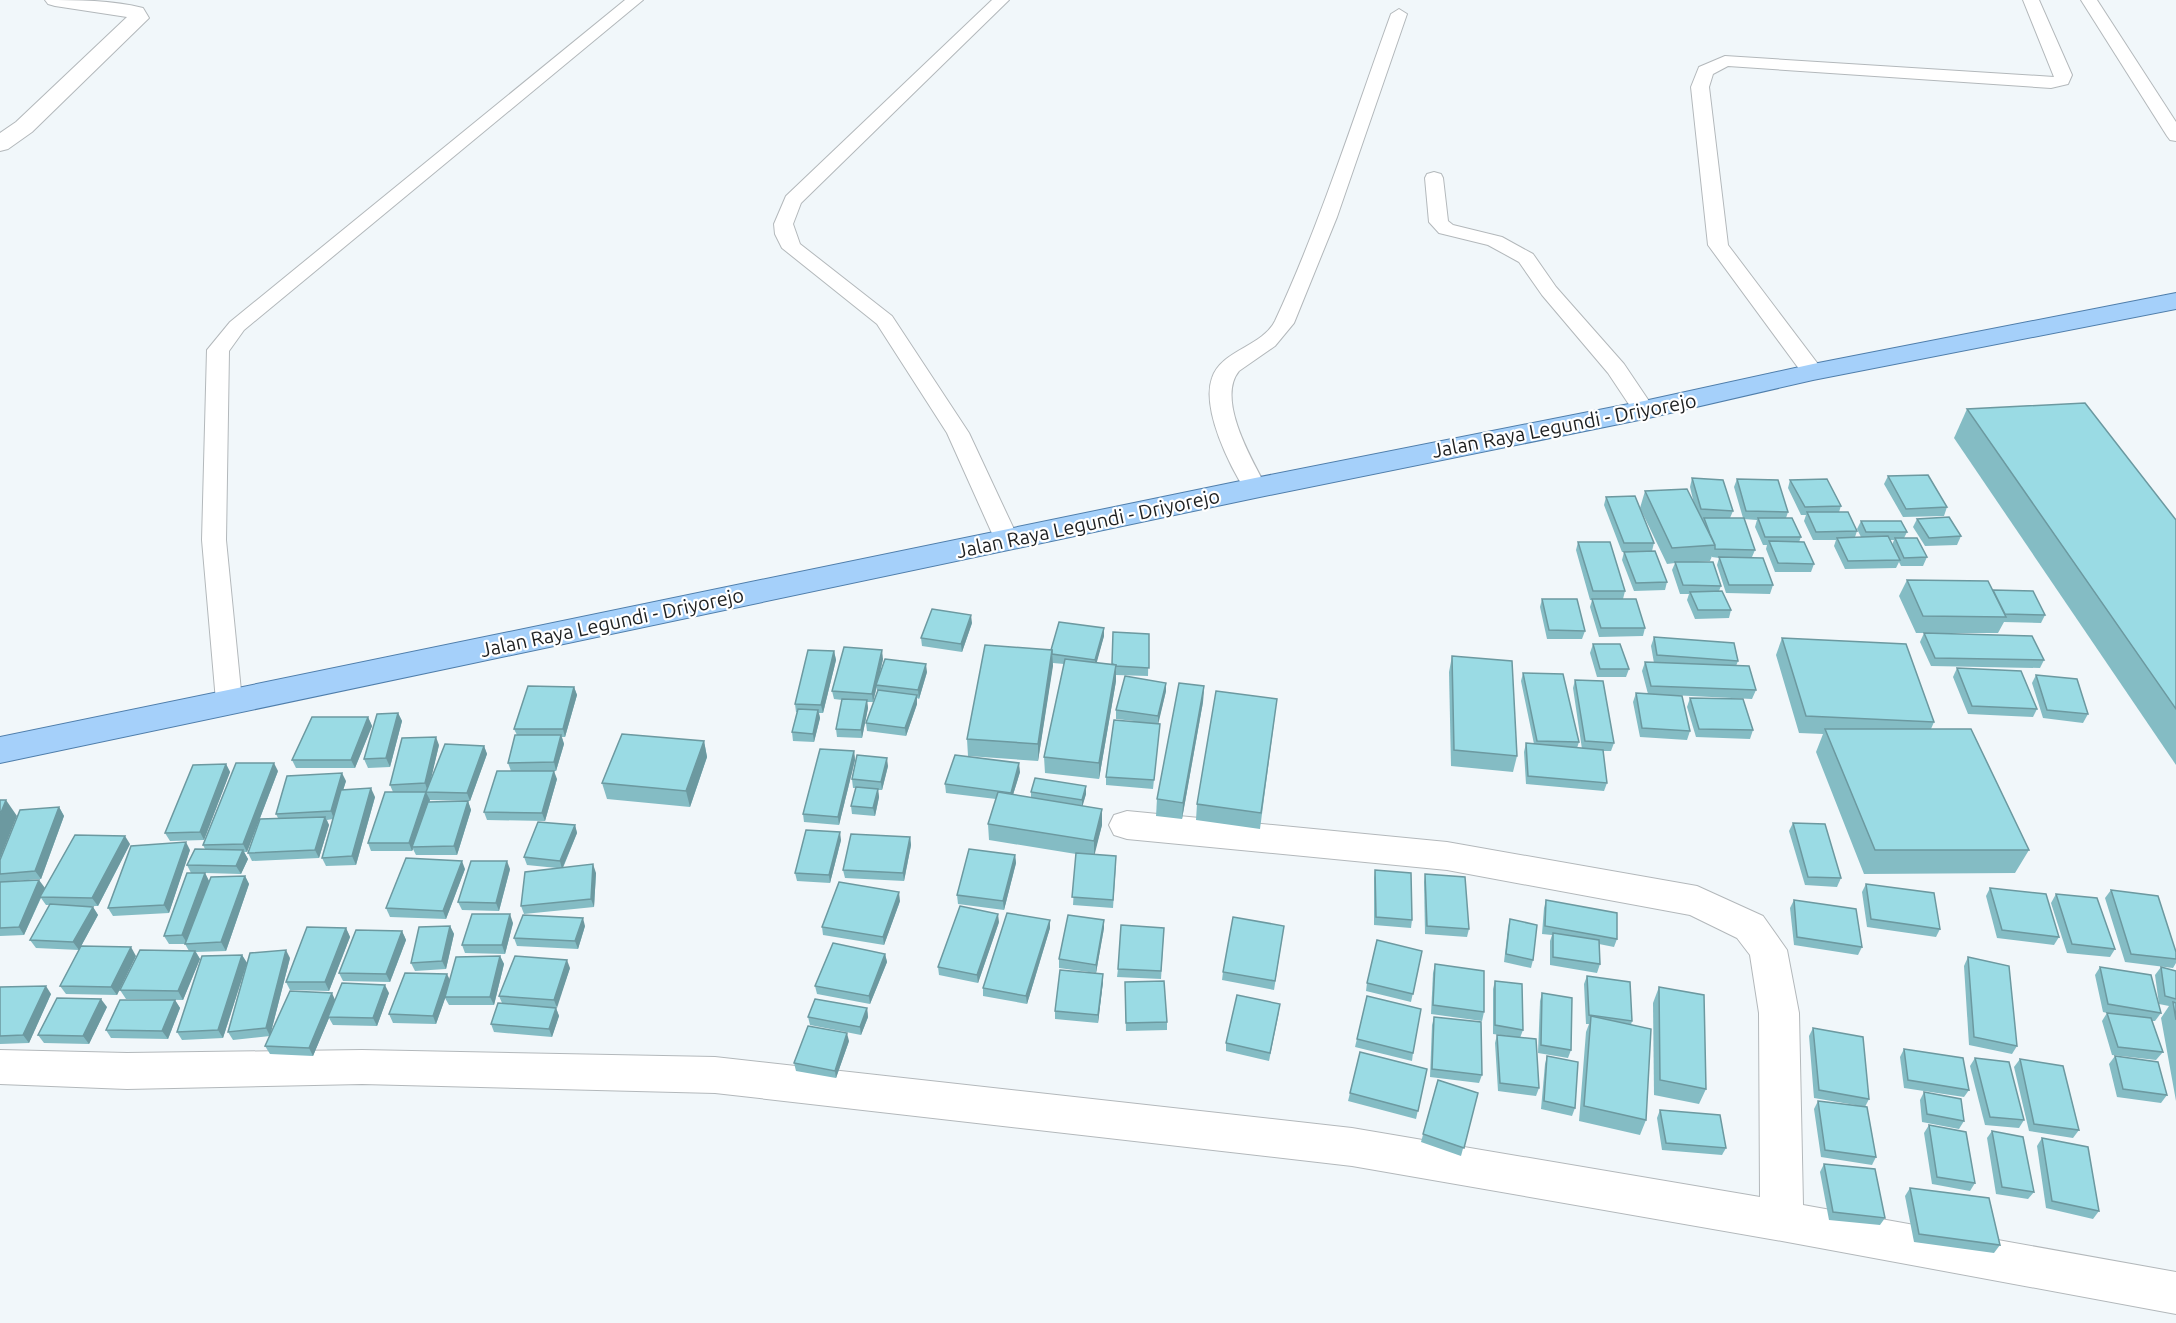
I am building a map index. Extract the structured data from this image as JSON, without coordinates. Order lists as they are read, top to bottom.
{
  "streets": {
    "main road": ["Jalan Raya Legundi - Driyorejo"]
  }
}
